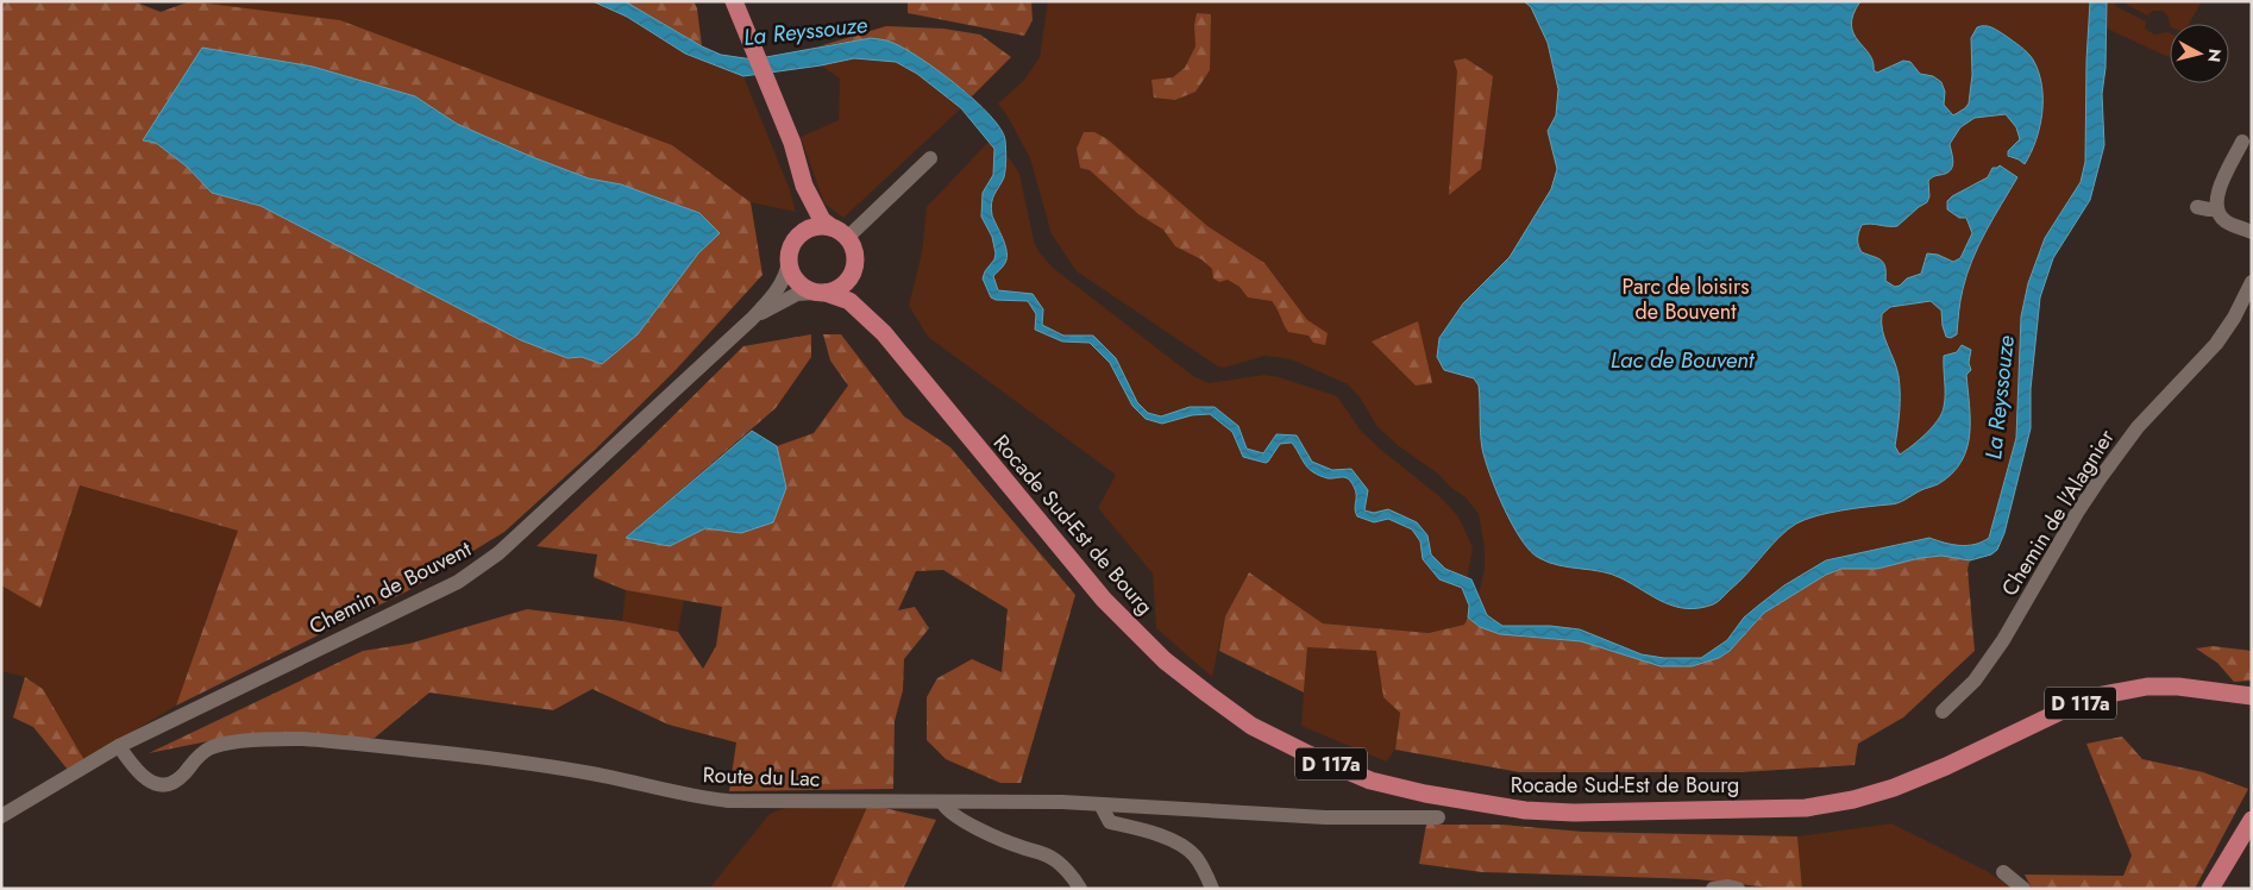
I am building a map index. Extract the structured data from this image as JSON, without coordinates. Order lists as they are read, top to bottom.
{
  "streets": {
    "main road": ["Rocade Sud-Est de Bourg", "D 117a"],
    "street": ["Chemin de l'Alagnier", "Chemin de Bouvent", "Route du Lac"]
  },
  "crossings": [
    ["Rocade Sud-Est de Bourg", "Chemin de Bouvent"],
    ["Rocade Sud-Est de Bourg", "D 117a"],
    ["Chemin de Bouvent", "Route du Lac"]
  ],
  "water": ["La Reyssouze", "Lac de Bouvent"],
  "parks": ["Parc de loisirs de Bouvent"],
  "north": "right"
}
